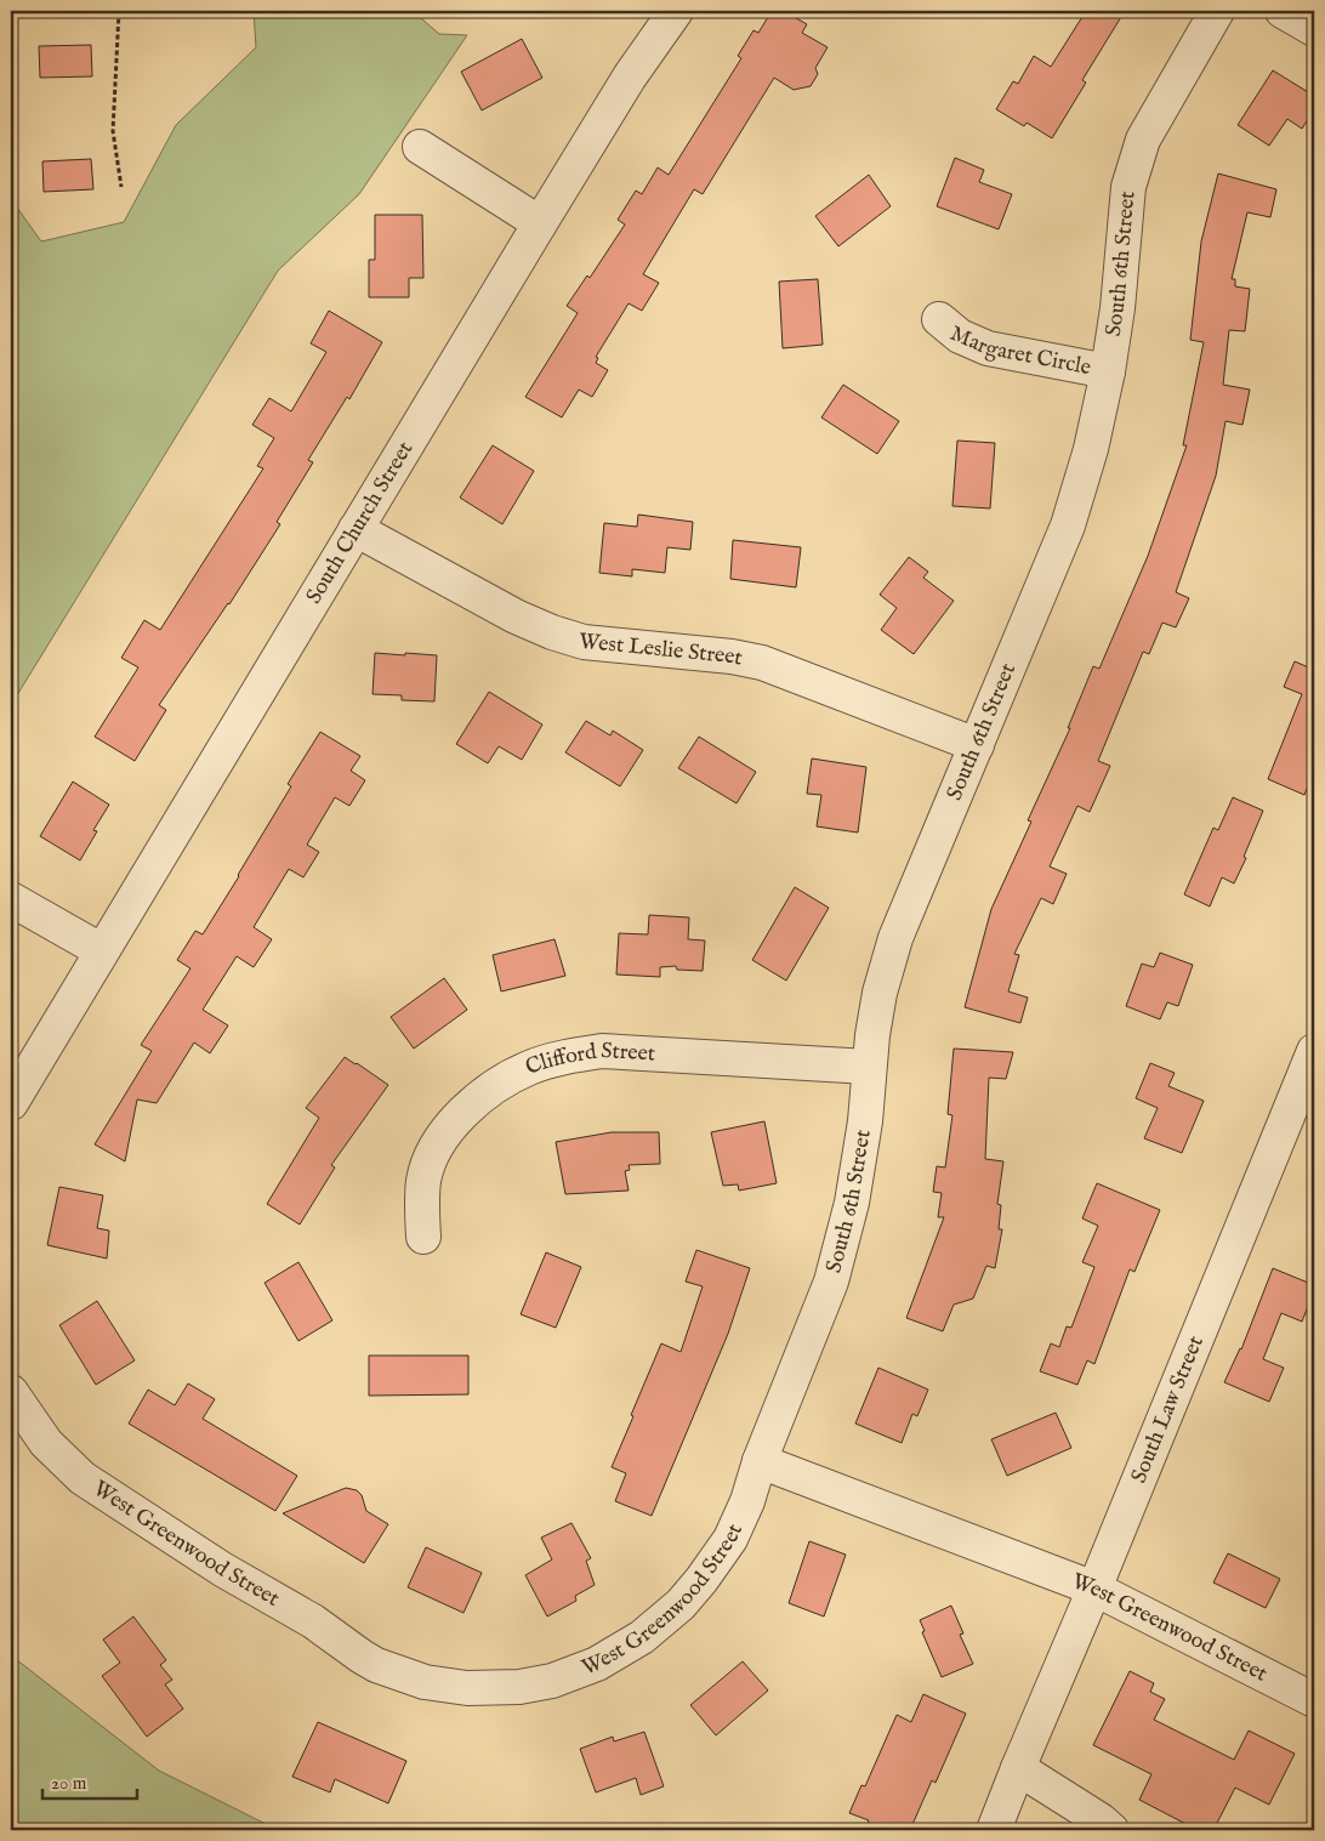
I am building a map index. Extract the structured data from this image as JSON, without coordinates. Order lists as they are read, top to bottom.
{
  "streets": {
    "street": [
      "South 6th Street",
      "Margaret Circle",
      "South Church Street",
      "West Leslie Street",
      "Clifford Street",
      "South Law Street",
      "West Greenwood Street"
    ]
  },
  "crossings": [
    ["South 6th Street", "Margaret Circle"],
    ["South 6th Street", "West Leslie Street"],
    ["South 6th Street", "Clifford Street"],
    ["South 6th Street", "West Greenwood Street"],
    ["South Church Street", "West Leslie Street"],
    ["South Law Street", "West Greenwood Street"]
  ],
  "scale_bar": "20 m"
}
